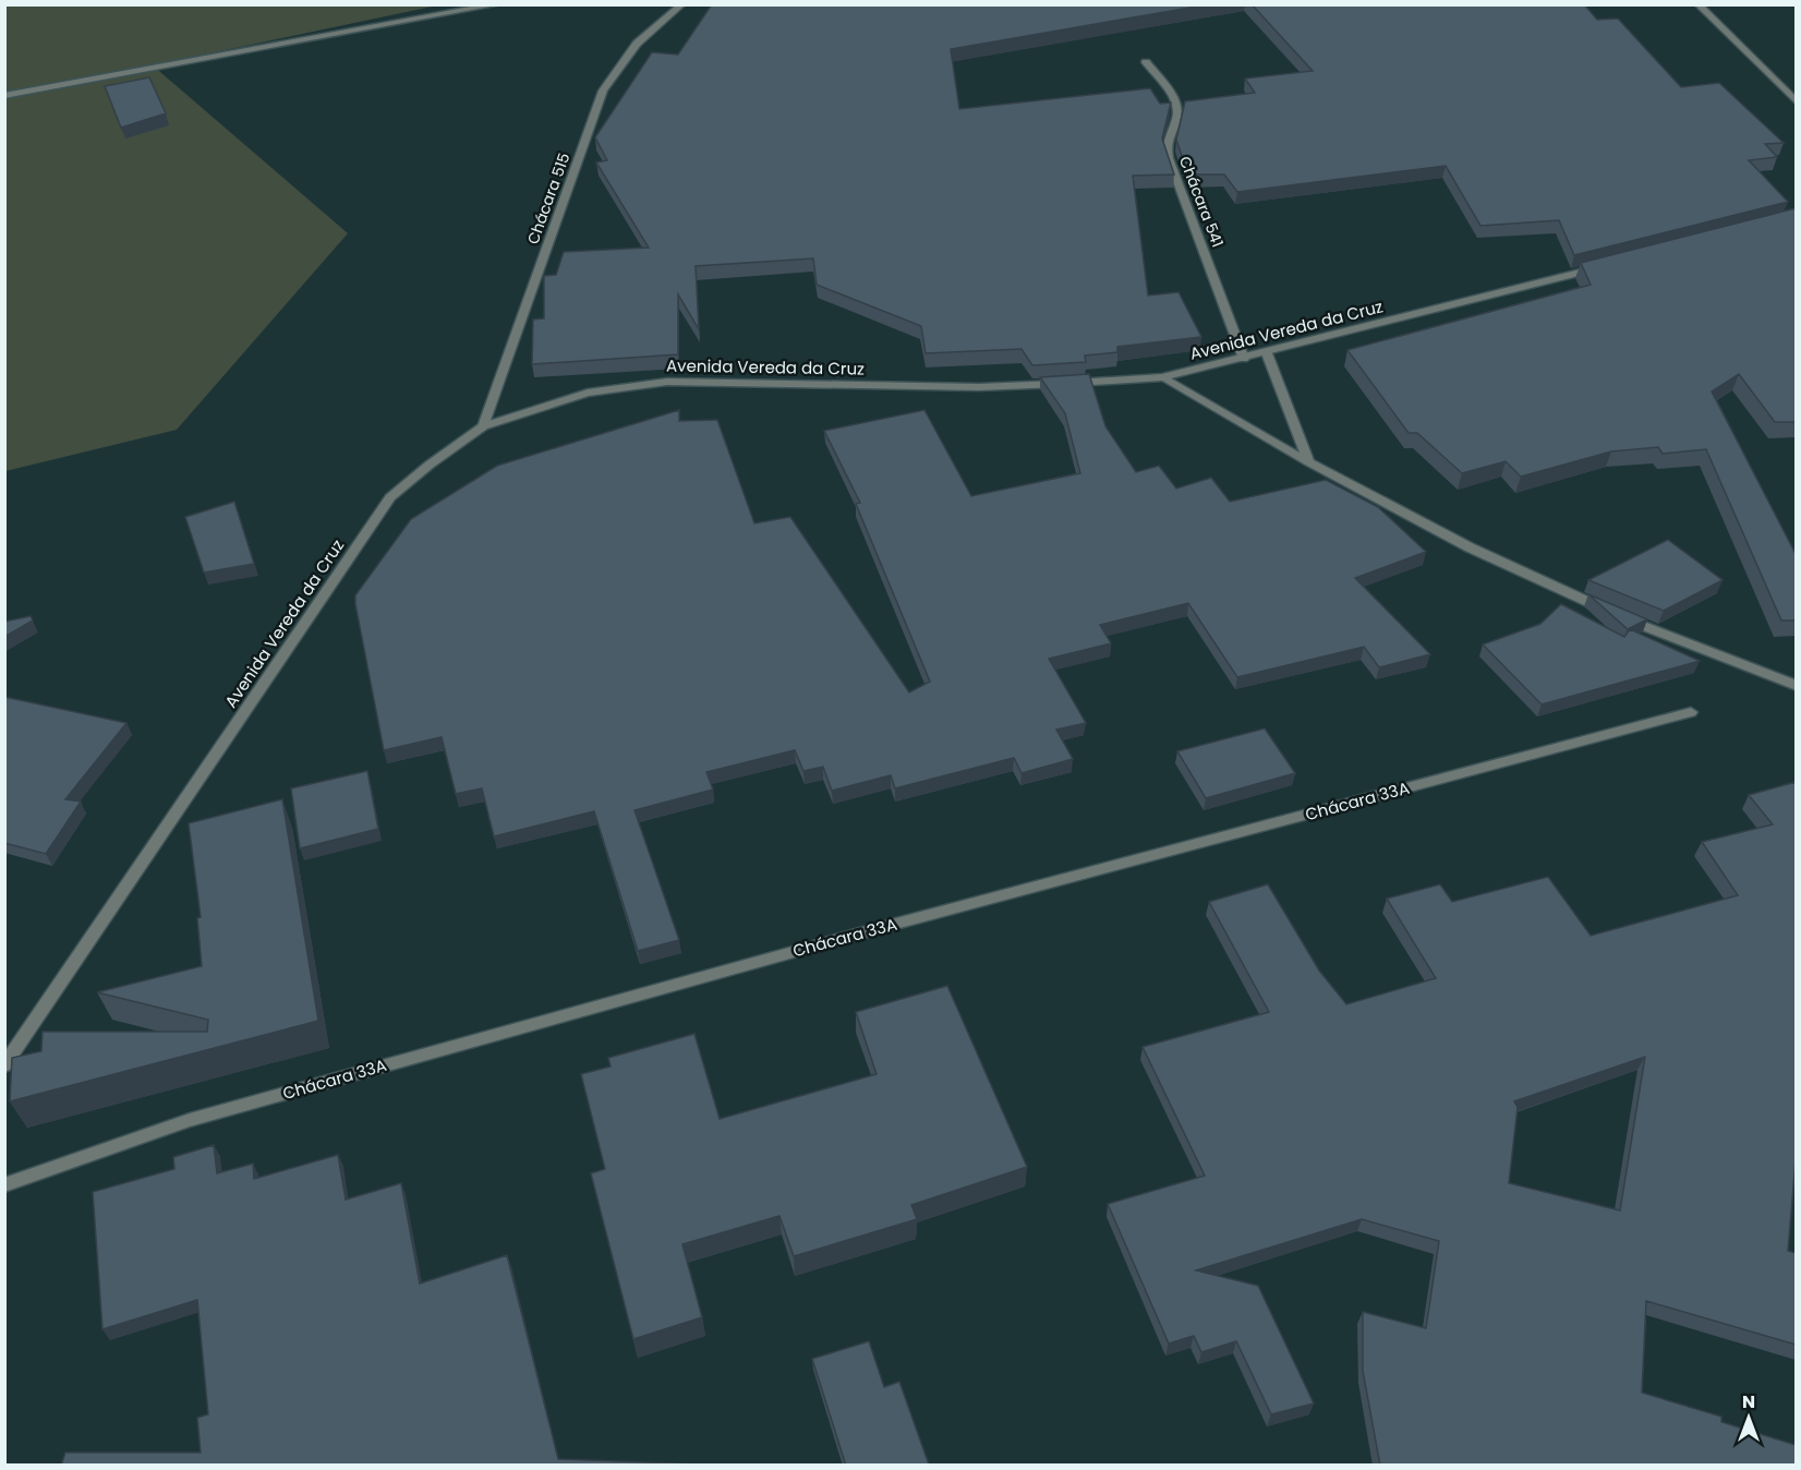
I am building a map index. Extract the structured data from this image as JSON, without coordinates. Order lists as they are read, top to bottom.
{
  "streets": {
    "street": [
      "Chácara 515",
      "Chácara 541",
      "Avenida Vereda da Cruz",
      "Chácara 33A"
    ]
  },
  "crossings": [
    ["Chácara 515", "Avenida Vereda da Cruz"],
    ["Chácara 541", "Avenida Vereda da Cruz"]
  ],
  "north": "top"
}
